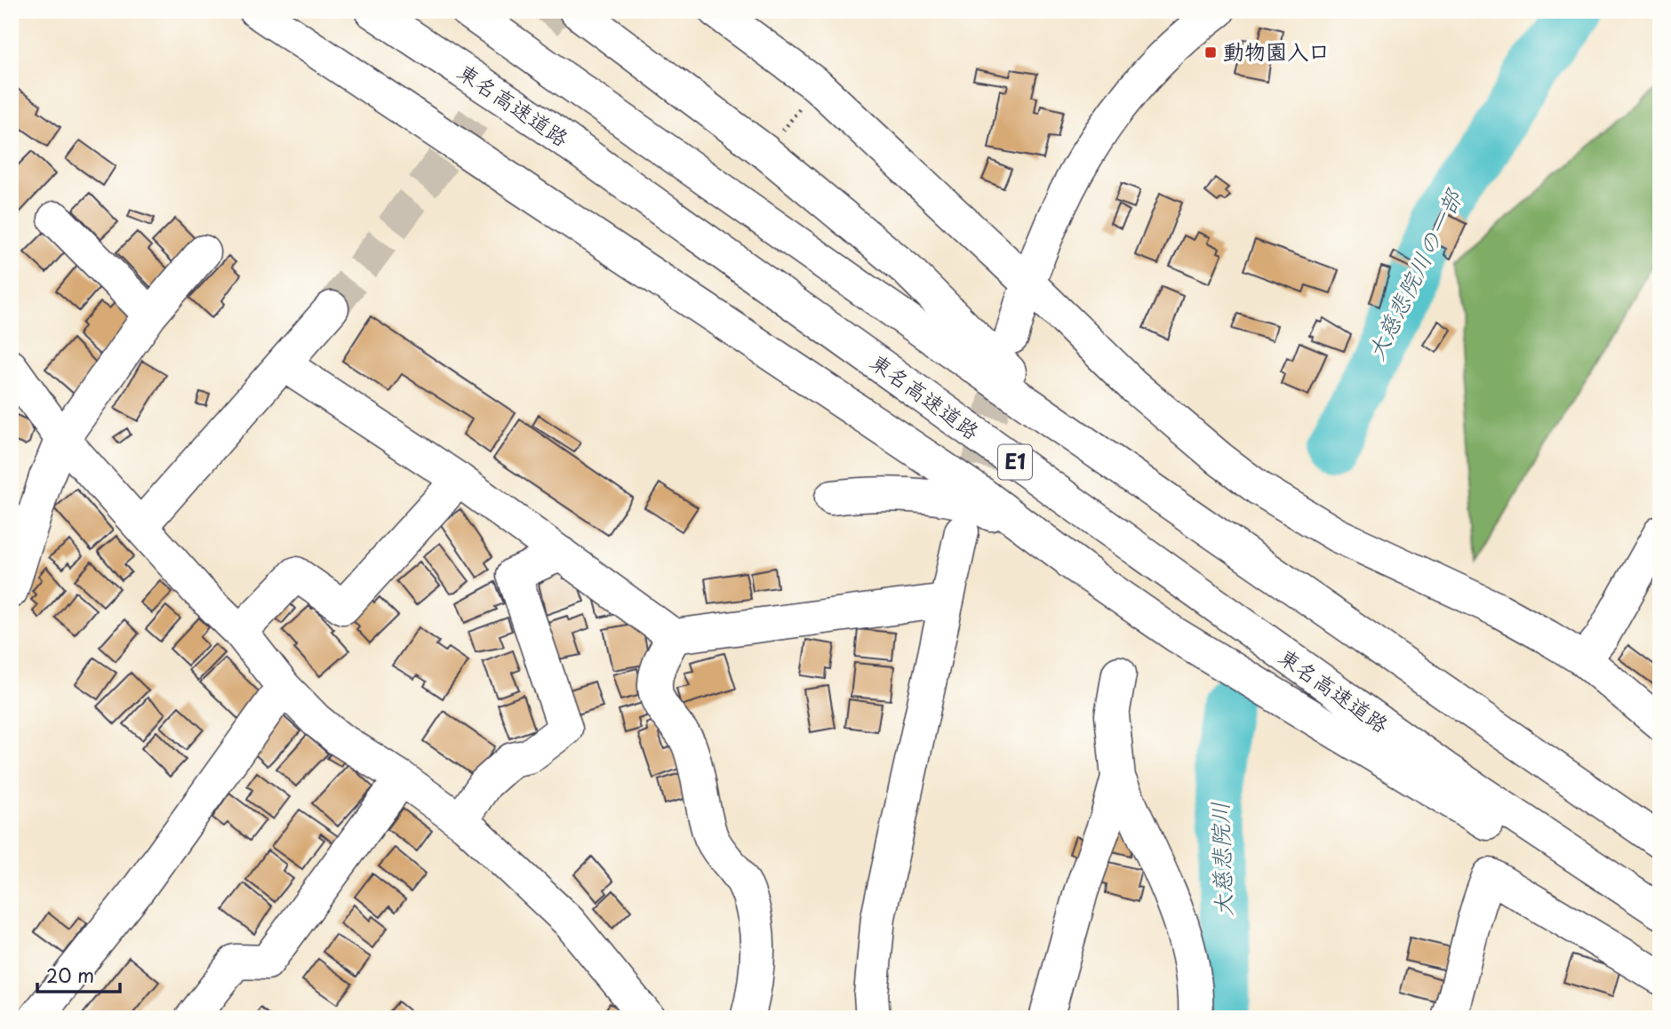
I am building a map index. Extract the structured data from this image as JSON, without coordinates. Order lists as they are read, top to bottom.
{
  "streets": {
    "main road": ["東名高速道路", "E1"]
  },
  "water": ["大慈悲院川の一部", "大慈悲院川"],
  "places": {
    "transit": ["動物園入口"]
  },
  "scale_bar": "20 m"
}
